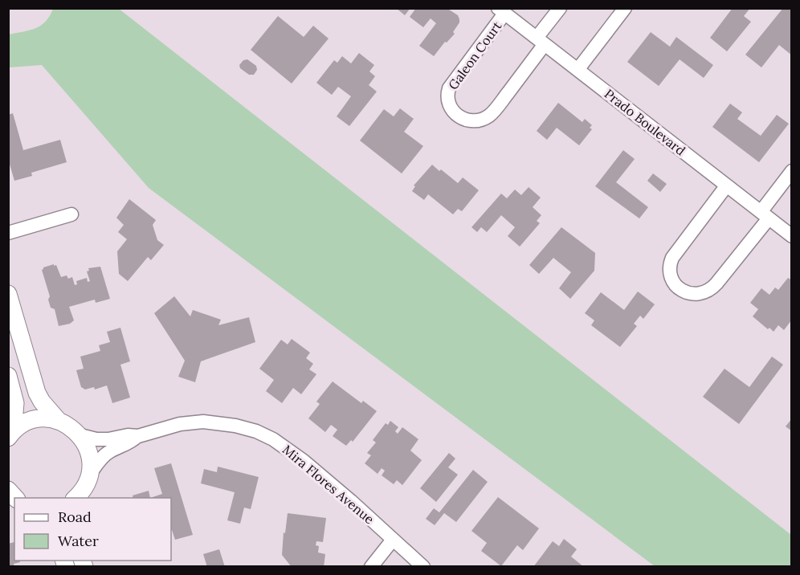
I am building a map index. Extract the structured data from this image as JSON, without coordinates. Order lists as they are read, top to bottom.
{
  "streets": {
    "street": ["Galeon Court", "Prado Boulevard", "Mira Flores Avenue"]
  },
  "crossings": [
    ["Galeon Court", "Prado Boulevard"]
  ],
  "legend": ["Road", "Water"]
}
